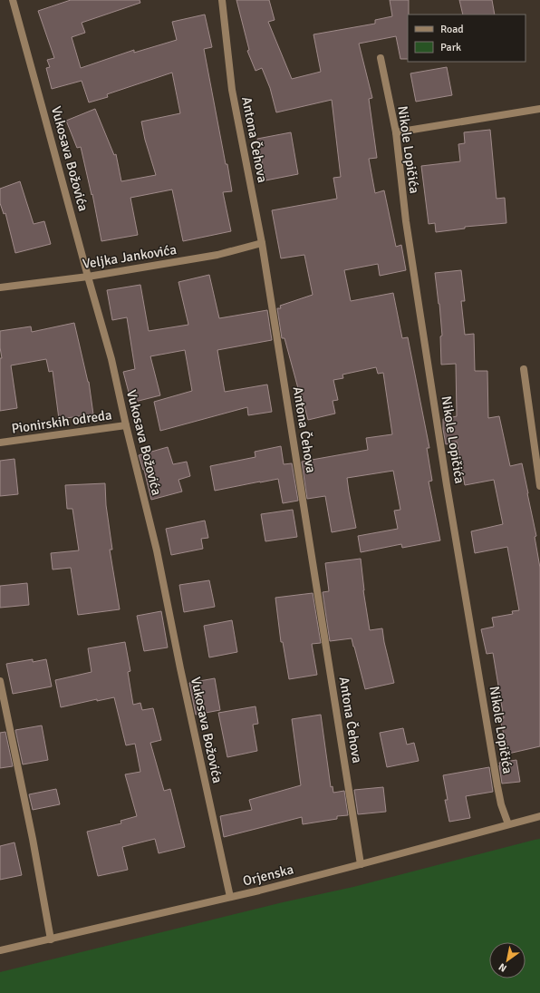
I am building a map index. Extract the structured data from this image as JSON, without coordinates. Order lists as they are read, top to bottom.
{
  "streets": {
    "street": [
      "Antona Čehova",
      "Nikole Lopičića",
      "Vukosava Božovića",
      "Veljka Jankovića",
      "Pionirskih odreda",
      "Orjenska"
    ]
  },
  "crossings": [
    ["Antona Čehova", "Veljka Jankovića"],
    ["Antona Čehova", "Orjenska"],
    ["Nikole Lopičića", "Orjenska"],
    ["Vukosava Božovića", "Veljka Jankovića"],
    ["Vukosava Božovića", "Pionirskih odreda"],
    ["Vukosava Božovića", "Orjenska"]
  ],
  "legend": ["Road", "Park"],
  "north": "bottom left"
}
